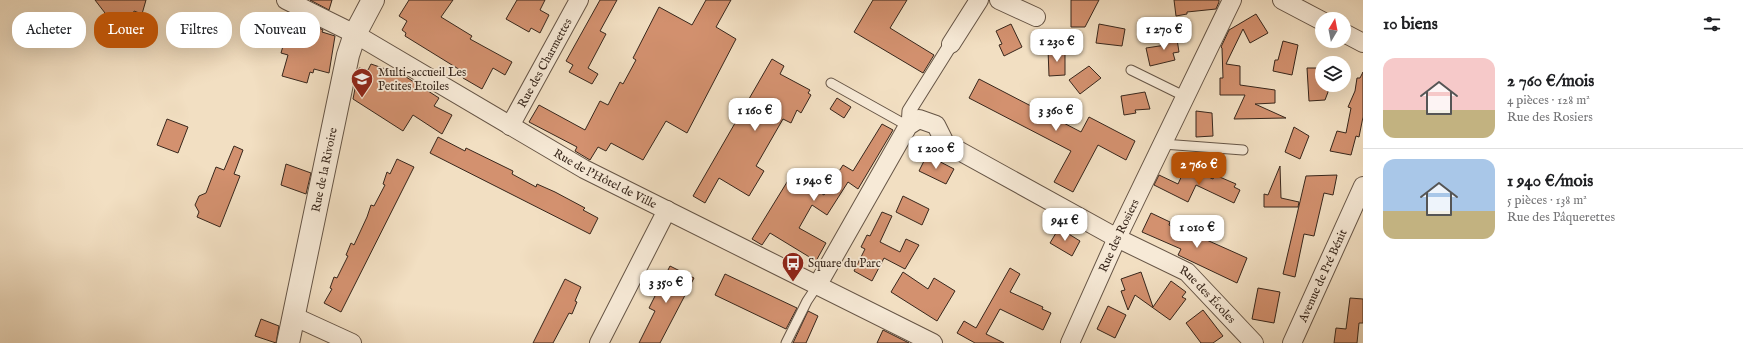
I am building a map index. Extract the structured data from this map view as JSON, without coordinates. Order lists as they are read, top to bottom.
{
  "streets": {
    "street": [
      "Rue des Charmettes",
      "Rue de la Rivoire",
      "Rue de l'Hôtel de Ville",
      "Rue des Rosiers",
      "Avenue de Pré Bénit",
      "Rue des Écoles"
    ]
  },
  "crossings": [
    ["Rue des Charmettes", "Rue de l'Hôtel de Ville"],
    ["Rue de la Rivoire", "Rue de l'Hôtel de Ville"],
    ["Rue des Rosiers", "Rue des Écoles"]
  ],
  "places": {
    "school or university": ["Multi-accueil Les Petites Etoiles"],
    "bus stop": ["Square du Parc"]
  },
  "north": "top",
  "page": {
    "heading": "10 biens",
    "chip": [
      "Acheter",
      "Louer",
      "Filtres",
      "Nouveau"
    ],
    "price": [
      "1 270 €",
      "1 230 €",
      "1 160 €",
      "3 360 €",
      "1 200 €",
      "2 760 €",
      "1 940 €",
      "941 €",
      "1 010 €",
      "3 350 €"
    ],
    "list": [
      {
        "name": "2 760 €/mois",
        "note": "4 pièces · 128 m² · Rue des Rosiers"
      },
      {
        "name": "1 940 €/mois",
        "note": "5 pièces · 138 m² · Rue des Pâquerettes"
      }
    ]
  }
}
